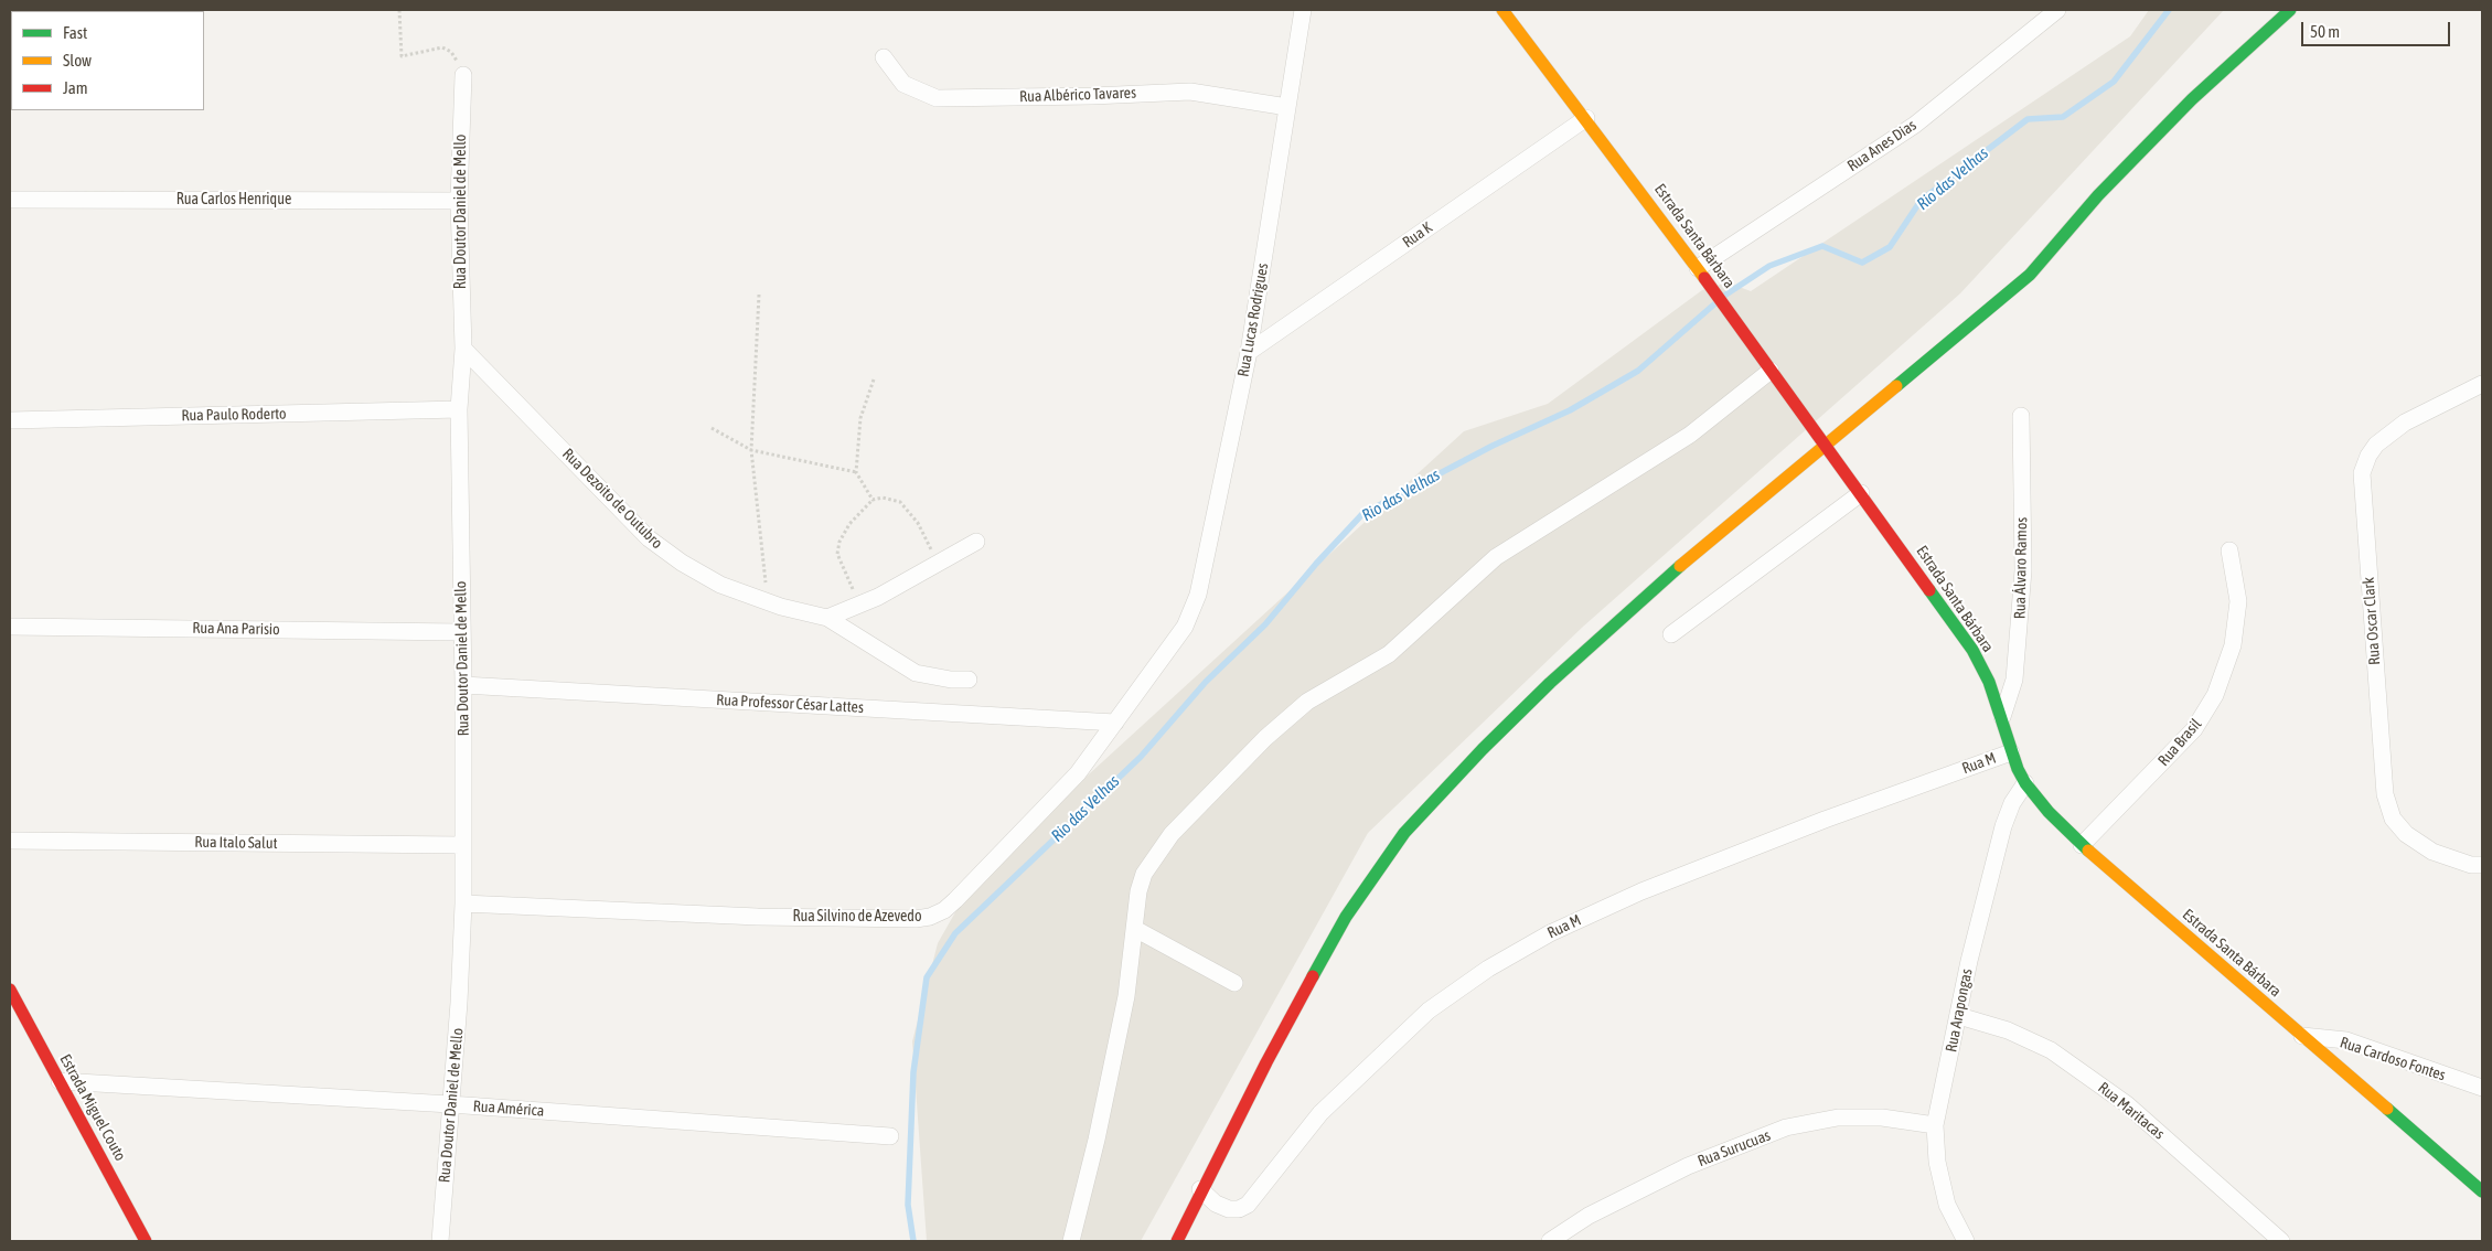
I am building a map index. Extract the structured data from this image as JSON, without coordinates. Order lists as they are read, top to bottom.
{
  "streets": {
    "street": [
      "Rua Albérico Tavares",
      "Rua Anes Dias",
      "Rua Carlos Henrique",
      "Rua Doutor Daniel de Mello",
      "Rua K",
      "Estrada Santa Bárbara",
      "Rua Lucas Rodrigues",
      "Rua Paulo Roderto",
      "Rua Dezoito de Outubro",
      "Rua Álvaro Ramos",
      "Rua Oscar Clark",
      "Rua Ana Parisio",
      "Rua Professor César Lattes",
      "Rua Brasil",
      "Rua M",
      "Rua Italo Salut",
      "Rua Silvino de Azevedo",
      "Rua Arapongas",
      "Rua Cardoso Fontes",
      "Estrada Miguel Couto",
      "Rua América",
      "Rua Maritacas",
      "Rua Surucuas"
    ]
  },
  "crossings": [
    ["Rua Albérico Tavares", "Rua Lucas Rodrigues"],
    ["Rua Anes Dias", "Estrada Santa Bárbara"],
    ["Rua Carlos Henrique", "Rua Doutor Daniel de Mello"],
    ["Rua Doutor Daniel de Mello", "Rua Paulo Roderto"],
    ["Rua Doutor Daniel de Mello", "Rua Dezoito de Outubro"],
    ["Rua Doutor Daniel de Mello", "Rua Ana Parisio"],
    ["Rua Doutor Daniel de Mello", "Rua Professor César Lattes"],
    ["Rua Doutor Daniel de Mello", "Rua Italo Salut"],
    ["Rua Doutor Daniel de Mello", "Rua Silvino de Azevedo"],
    ["Rua Doutor Daniel de Mello", "Rua América"],
    ["Rua K", "Estrada Santa Bárbara"],
    ["Rua K", "Rua Lucas Rodrigues"],
    ["Estrada Santa Bárbara", "Rua Álvaro Ramos"],
    ["Estrada Santa Bárbara", "Rua Brasil"],
    ["Estrada Santa Bárbara", "Rua M"],
    ["Estrada Santa Bárbara", "Rua Arapongas"],
    ["Estrada Santa Bárbara", "Rua Cardoso Fontes"],
    ["Rua Lucas Rodrigues", "Rua Silvino de Azevedo"],
    ["Rua Professor César Lattes", "Rua Silvino de Azevedo"],
    ["Rua Arapongas", "Rua Maritacas"],
    ["Rua Arapongas", "Rua Surucuas"],
    ["Estrada Miguel Couto", "Rua América"]
  ],
  "water": ["Rio das Velhas"],
  "legend": ["Fast", "Slow", "Jam"],
  "scale_bar": "50 m"
}
